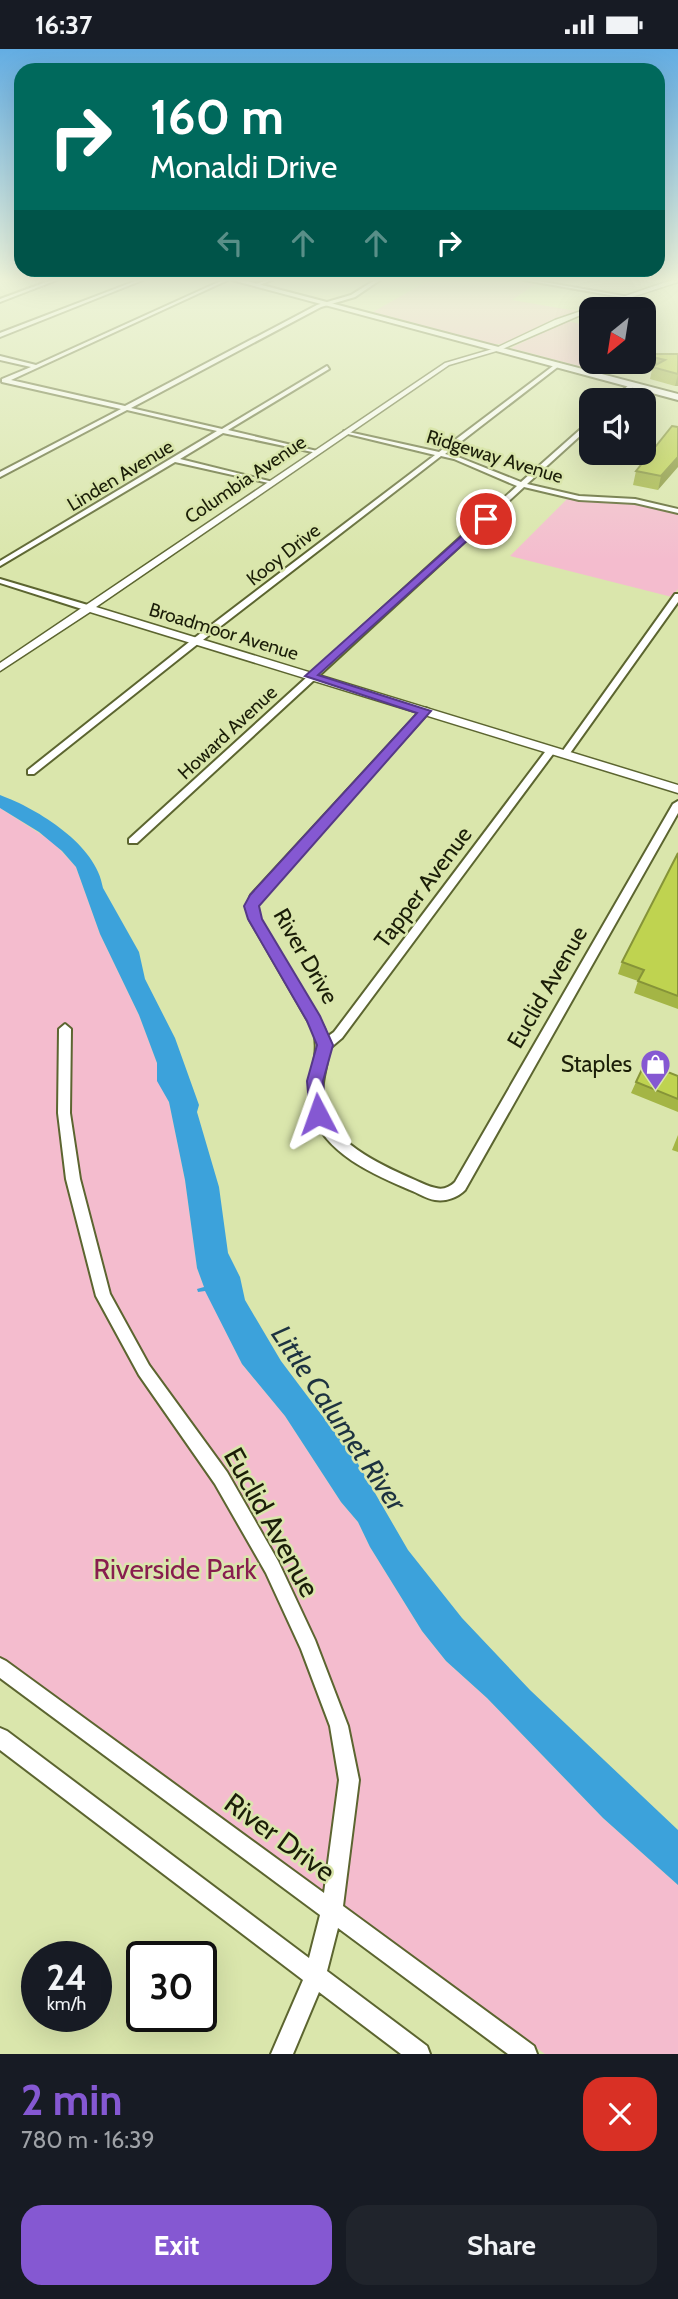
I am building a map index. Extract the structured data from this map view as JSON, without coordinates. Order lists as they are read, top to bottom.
{
  "streets": {
    "street": [
      "Ridgeway Avenue",
      "Linden Avenue",
      "Columbia Avenue",
      "Kooy Drive",
      "Broadmoor Avenue",
      "Howard Avenue",
      "Tapper Avenue",
      "River Drive",
      "Euclid Avenue"
    ]
  },
  "crossings": [
    ["Ridgeway Avenue", "Columbia Avenue"],
    ["Ridgeway Avenue", "Kooy Drive"],
    ["Ridgeway Avenue", "Howard Avenue"],
    ["Columbia Avenue", "Broadmoor Avenue"],
    ["Kooy Drive", "Broadmoor Avenue"],
    ["Broadmoor Avenue", "Howard Avenue"],
    ["Broadmoor Avenue", "Tapper Avenue"],
    ["Broadmoor Avenue", "River Drive"],
    ["Tapper Avenue", "River Drive"],
    ["Tapper Avenue", "Euclid Avenue"],
    ["River Drive", "Euclid Avenue"]
  ],
  "water": ["Little Calumet River"],
  "parks": ["Riverside Park"],
  "places": {
    "shop": ["Staples"]
  },
  "north": "bottom left",
  "page": {
    "status": "16:37",
    "turn": ["160 m", "Monaldi Drive"],
    "speed": "24 km/h",
    "limit": "30",
    "heading": ["2 min", "780 m · 16:39"],
    "buttons": ["Exit", "Share"]
  }
}
